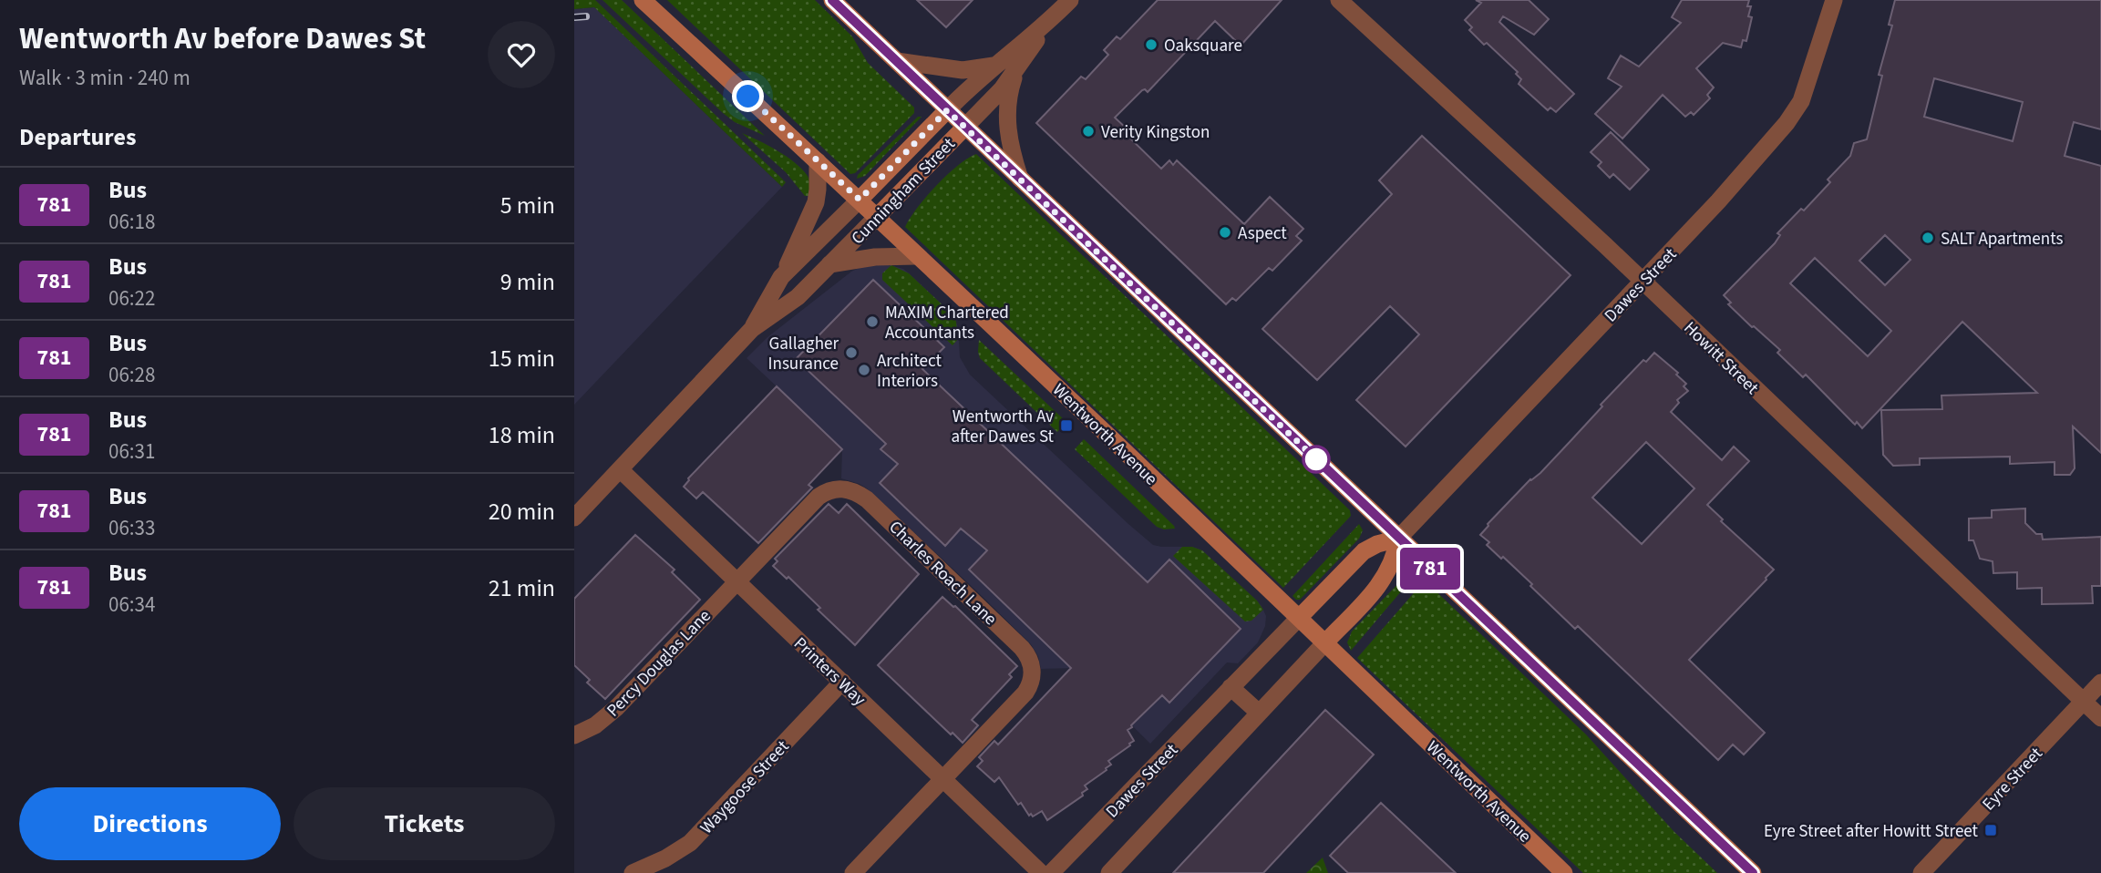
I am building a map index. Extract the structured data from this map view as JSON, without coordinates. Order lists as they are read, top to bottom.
{
  "streets": {
    "main road": ["Cunningham Street", "Wentworth Avenue"],
    "street": [
      "Dawes Street",
      "Howitt Street",
      "Charles Roach Lane",
      "Percy Douglas Lane",
      "Printers Way",
      "Eyre Street",
      "Waygoose Street"
    ]
  },
  "crossings": [
    ["Cunningham Street", "Wentworth Avenue"],
    ["Cunningham Street", "Printers Way"],
    ["Dawes Street", "Howitt Street"],
    ["Dawes Street", "Wentworth Avenue"],
    ["Howitt Street", "Eyre Street"],
    ["Charles Roach Lane", "Percy Douglas Lane"],
    ["Charles Roach Lane", "Printers Way"],
    ["Percy Douglas Lane", "Printers Way"],
    ["Printers Way", "Waygoose Street"]
  ],
  "places": {
    "other": [
      "Oaksquare",
      "Verity Kingston",
      "Aspect",
      "SALT Apartments",
      "MAXIM Chartered Accountants",
      "Gallagher Insurance",
      "Architect Interiors"
    ],
    "transit": ["Wentworth Av after Dawes St", "Eyre Street after Howitt Street"]
  },
  "lines": ["bus line 781"],
  "page": {
    "heading": [
      ["Wentworth Av before Dawes St", "Walk · 3 min · 240 m"],
      "Departures"
    ],
    "on_map": "781",
    "list": [
      {
        "mark": "781",
        "name": "Bus",
        "note": "06:18",
        "value": "5 min"
      },
      {
        "mark": "781",
        "name": "Bus",
        "note": "06:22",
        "value": "9 min"
      },
      {
        "mark": "781",
        "name": "Bus",
        "note": "06:28",
        "value": "15 min"
      },
      {
        "mark": "781",
        "name": "Bus",
        "note": "06:31",
        "value": "18 min"
      },
      {
        "mark": "781",
        "name": "Bus",
        "note": "06:33",
        "value": "20 min"
      },
      {
        "mark": "781",
        "name": "Bus",
        "note": "06:34",
        "value": "21 min"
      }
    ],
    "buttons": ["Directions", "Tickets"]
  }
}
